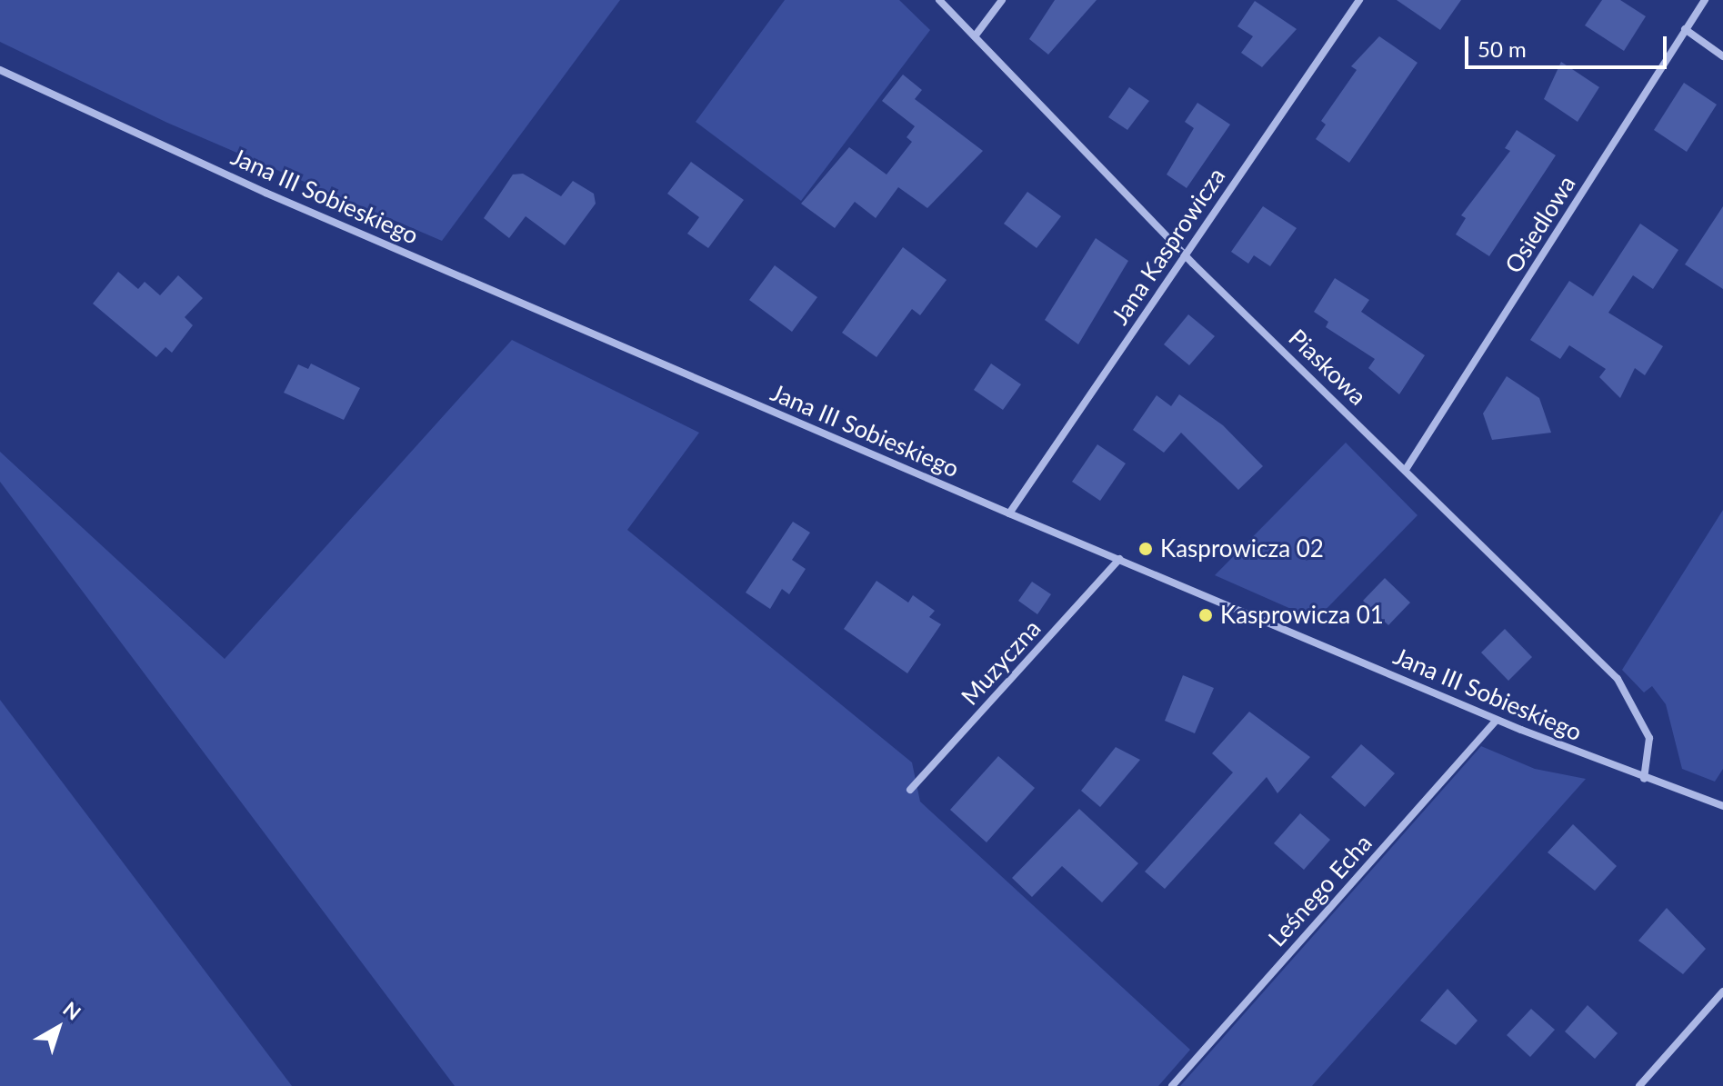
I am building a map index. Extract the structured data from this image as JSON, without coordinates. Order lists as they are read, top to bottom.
{
  "streets": {
    "street": [
      "Jana III Sobieskiego",
      "Osiedlowa",
      "Jana Kasprowicza",
      "Piaskowa",
      "Muzyczna",
      "Leśnego Echa"
    ]
  },
  "crossings": [
    ["Jana III Sobieskiego", "Jana Kasprowicza"],
    ["Jana III Sobieskiego", "Piaskowa"],
    ["Jana III Sobieskiego", "Muzyczna"],
    ["Jana III Sobieskiego", "Leśnego Echa"],
    ["Osiedlowa", "Piaskowa"],
    ["Jana Kasprowicza", "Piaskowa"]
  ],
  "places": ["Kasprowicza 02", "Kasprowicza 01"],
  "scale_bar": "50 m",
  "north": "top right"
}
